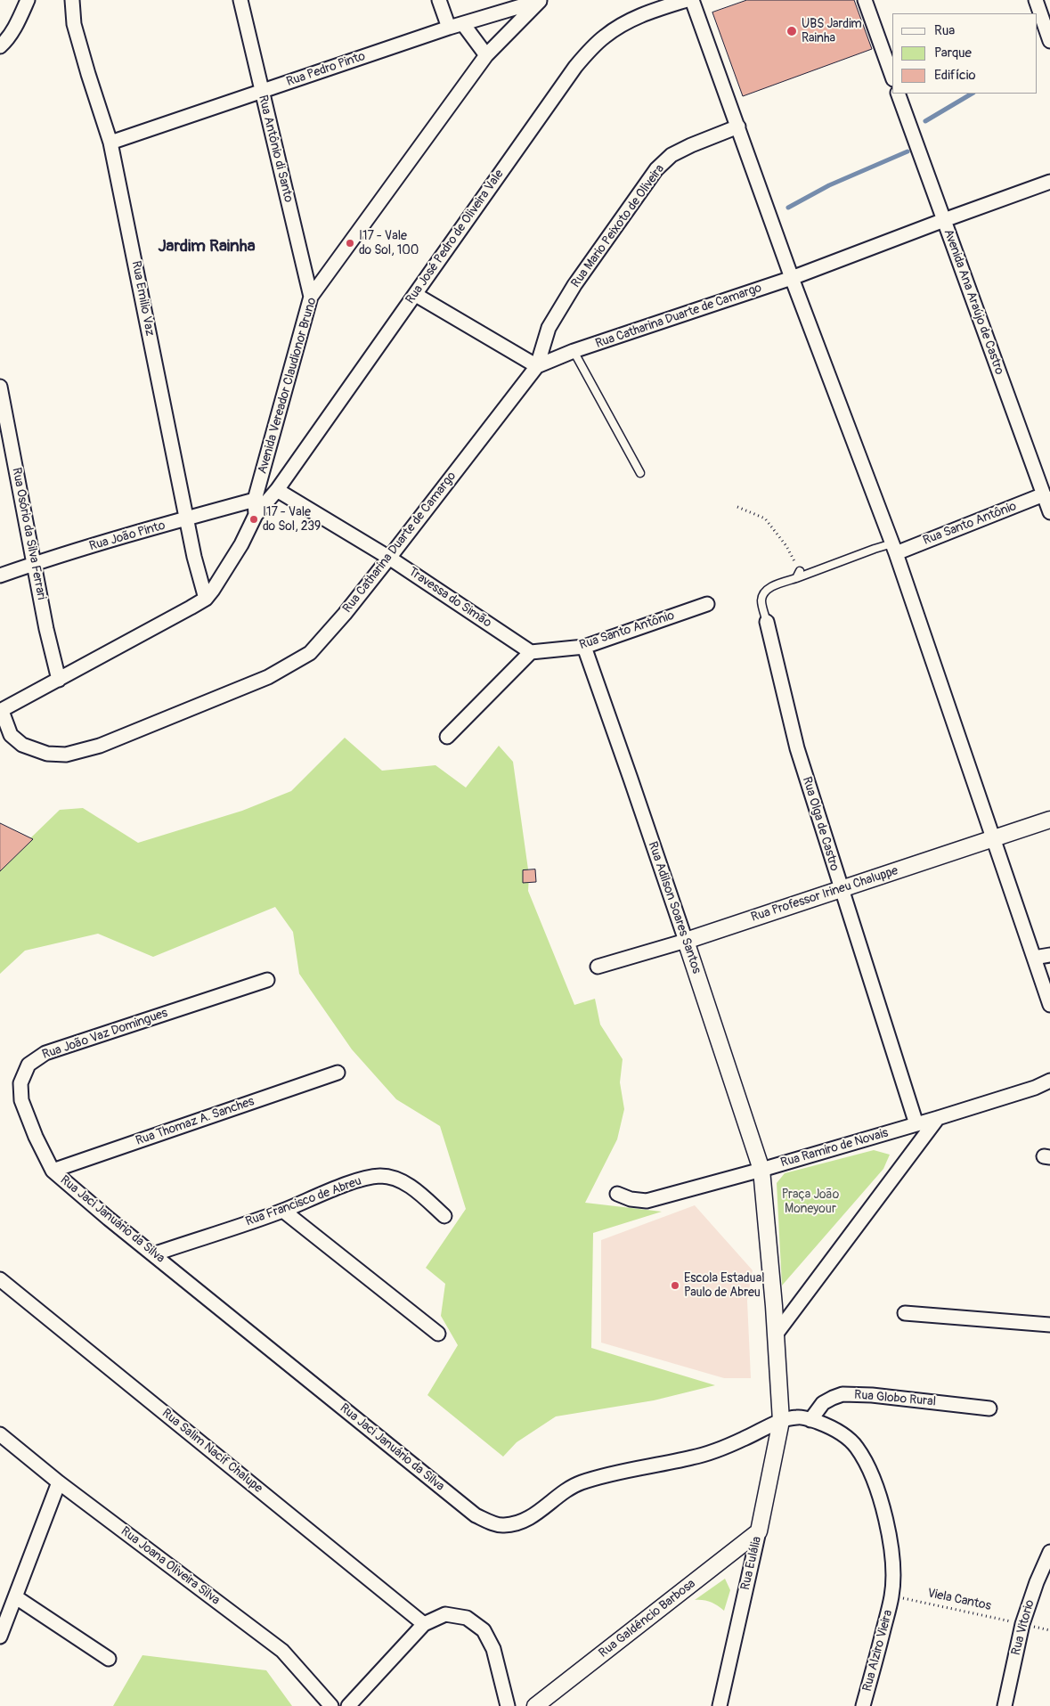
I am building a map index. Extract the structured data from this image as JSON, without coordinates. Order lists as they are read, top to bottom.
{
  "streets": {
    "street": [
      "Rua Pedro Pinto",
      "Rua Antônio di Santo",
      "Rua Mario Peixoto de Oliveira",
      "Rua José Pedro de Oliveira Vale",
      "Rua Emilio Vaz",
      "Avenida Ana Araújo de Castro",
      "Rua Catharina Duarte de Camargo",
      "Avenida Vereador Claudionor Bruno",
      "Rua Santo Antônio",
      "Rua Osório da Silva Ferrari",
      "Rua João Pinto",
      "Travessa do Simão",
      "Rua Olga de Castro",
      "Rua Professor Irineu Chaluppe",
      "Rua Adilson Soares Santos",
      "Rua João Vaz Domingues",
      "Rua Thomaz A. Sanches",
      "Rua Ramiro de Novais",
      "Rua Francisco de Abreu",
      "Rua Jaci Januário da Silva",
      "Rua Globo Rural",
      "Rua Salim Nacif Chalupe",
      "Rua Eulália",
      "Rua Joana Oliveira Silva",
      "Rua Galdêncio Barbosa",
      "Rua Vitorio",
      "Rua Alziro Vieira"
    ],
    "path": ["Viela Cantos"]
  },
  "crossings": [
    ["Rua Pedro Pinto", "Rua Antônio di Santo"],
    ["Rua Pedro Pinto", "Rua Emilio Vaz"],
    ["Rua Pedro Pinto", "Avenida Vereador Claudionor Bruno"],
    ["Rua Antônio di Santo", "Avenida Vereador Claudionor Bruno"],
    ["Rua Mario Peixoto de Oliveira", "Rua Catharina Duarte de Camargo"],
    ["Rua José Pedro de Oliveira Vale", "Avenida Vereador Claudionor Bruno"],
    ["Rua José Pedro de Oliveira Vale", "Travessa do Simão"],
    ["Rua Emilio Vaz", "Avenida Vereador Claudionor Bruno"],
    ["Rua Emilio Vaz", "Rua João Pinto"],
    ["Avenida Ana Araújo de Castro", "Rua Catharina Duarte de Camargo"],
    ["Avenida Ana Araújo de Castro", "Rua Santo Antônio"],
    ["Rua Catharina Duarte de Camargo", "Avenida Vereador Claudionor Bruno"],
    ["Rua Catharina Duarte de Camargo", "Travessa do Simão"],
    ["Avenida Vereador Claudionor Bruno", "Rua Osório da Silva Ferrari"],
    ["Avenida Vereador Claudionor Bruno", "Rua João Pinto"],
    ["Rua Santo Antônio", "Travessa do Simão"],
    ["Rua Santo Antônio", "Rua Adilson Soares Santos"],
    ["Rua Osório da Silva Ferrari", "Rua João Pinto"],
    ["Rua Olga de Castro", "Rua Professor Irineu Chaluppe"],
    ["Rua Olga de Castro", "Rua Ramiro de Novais"],
    ["Rua Professor Irineu Chaluppe", "Rua Adilson Soares Santos"],
    ["Rua Adilson Soares Santos", "Rua Ramiro de Novais"],
    ["Rua Adilson Soares Santos", "Rua Eulália"],
    ["Rua João Vaz Domingues", "Rua Thomaz A. Sanches"],
    ["Rua João Vaz Domingues", "Rua Jaci Januário da Silva"],
    ["Rua Thomaz A. Sanches", "Rua Jaci Januário da Silva"],
    ["Rua Francisco de Abreu", "Rua Jaci Januário da Silva"],
    ["Rua Jaci Januário da Silva", "Rua Globo Rural"],
    ["Rua Jaci Januário da Silva", "Rua Eulália"],
    ["Rua Jaci Januário da Silva", "Rua Alziro Vieira"],
    ["Rua Globo Rural", "Rua Alziro Vieira"],
    ["Rua Eulália", "Rua Galdêncio Barbosa"],
    ["Viela Cantos", "Rua Vitorio"],
    ["Viela Cantos", "Rua Alziro Vieira"]
  ],
  "districts": ["Jardim Rainha"],
  "parks": ["Praça João Moneyour"],
  "places": [
    "UBS Jardim Rainha",
    "I17 - Vale do Sol, 100",
    "I17 - Vale do Sol, 239",
    "Escola Estadual Paulo de Abreu"
  ],
  "legend": ["Rua", "Parque", "Edifício"]
}
